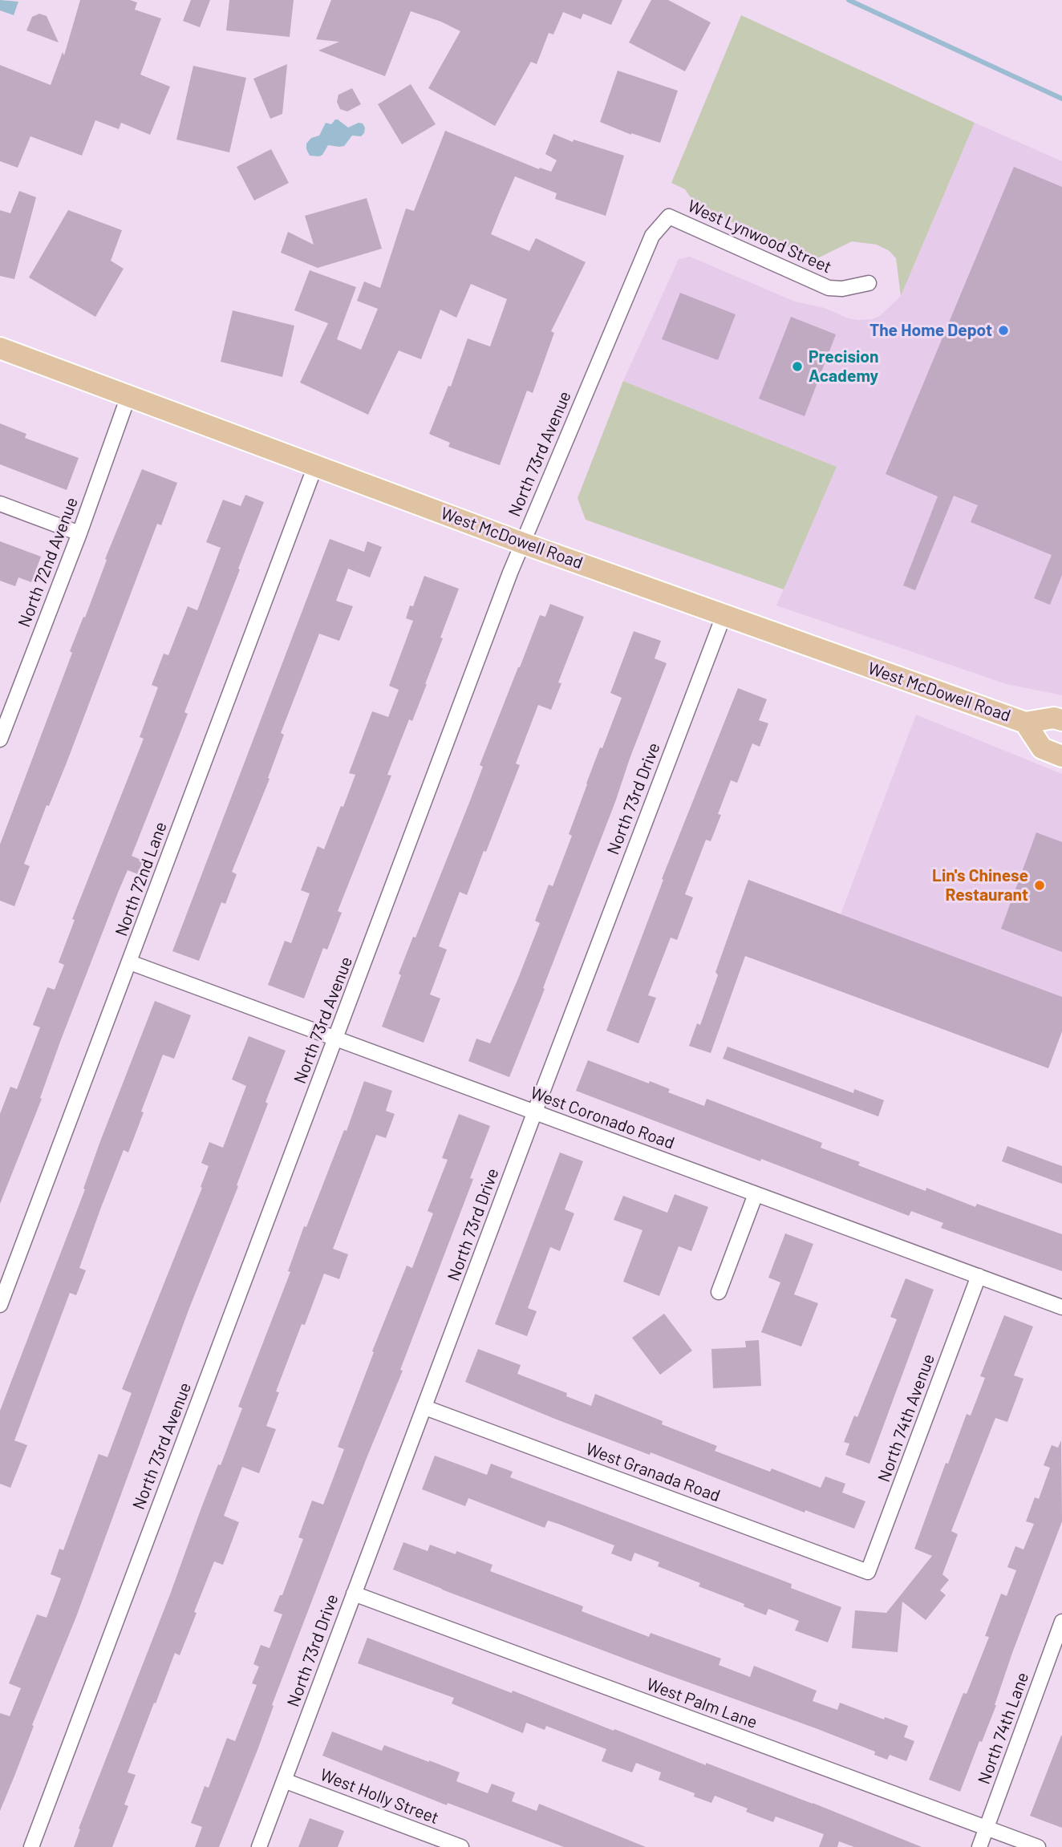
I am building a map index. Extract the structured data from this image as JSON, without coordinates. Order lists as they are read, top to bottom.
{
  "streets": {
    "main road": ["West McDowell Road"],
    "street": [
      "West Lynwood Street",
      "North 73rd Avenue",
      "North 72nd Avenue",
      "North 73rd Drive",
      "North 72nd Lane",
      "West Coronado Road",
      "North 74th Avenue",
      "West Granada Road",
      "West Palm Lane",
      "North 74th Lane",
      "West Holly Street"
    ]
  },
  "crossings": [
    ["West Lynwood Street", "North 73rd Avenue"],
    ["North 73rd Avenue", "West McDowell Road"],
    ["North 73rd Avenue", "West Coronado Road"],
    ["West McDowell Road", "North 72nd Avenue"],
    ["West McDowell Road", "North 73rd Drive"],
    ["West McDowell Road", "North 72nd Lane"],
    ["North 73rd Drive", "West Coronado Road"],
    ["North 73rd Drive", "West Granada Road"],
    ["North 73rd Drive", "West Palm Lane"],
    ["North 73rd Drive", "West Holly Street"],
    ["North 72nd Lane", "West Coronado Road"],
    ["West Coronado Road", "North 74th Avenue"],
    ["North 74th Avenue", "West Granada Road"],
    ["West Palm Lane", "North 74th Lane"]
  ],
  "places": ["The Home Depot", "Precision Academy", "Lin's Chinese Restaurant"]
}
